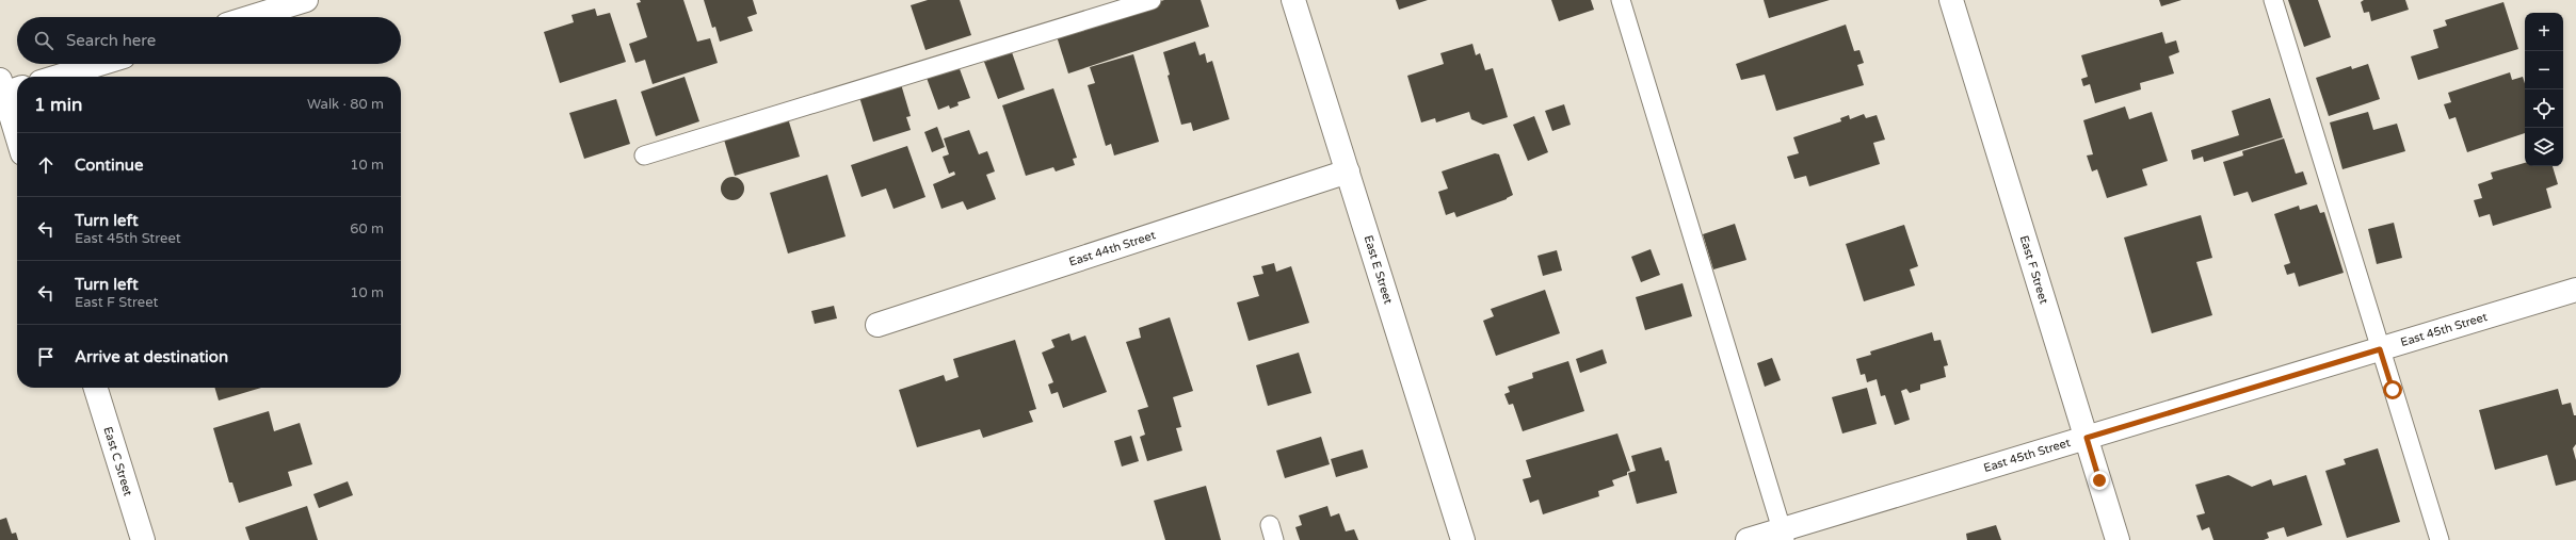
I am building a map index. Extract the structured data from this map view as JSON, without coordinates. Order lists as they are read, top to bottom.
{
  "streets": {
    "street": [
      "East 44th Street",
      "East E Street",
      "East F Street",
      "East 45th Street",
      "East C Street"
    ]
  },
  "crossings": [
    ["East 44th Street", "East E Street"],
    ["East F Street", "East 45th Street"]
  ],
  "page": {
    "map_buttons": ["+", "−"],
    "search": "Search here",
    "heading": ["1 min", "Walk · 80 m"],
    "list": [
      ["Continue", "10 m"],
      ["Turn left", "East 45th Street", "60 m"],
      ["Turn left", "East F Street", "10 m"],
      "Arrive at destination"
    ]
  }
}
